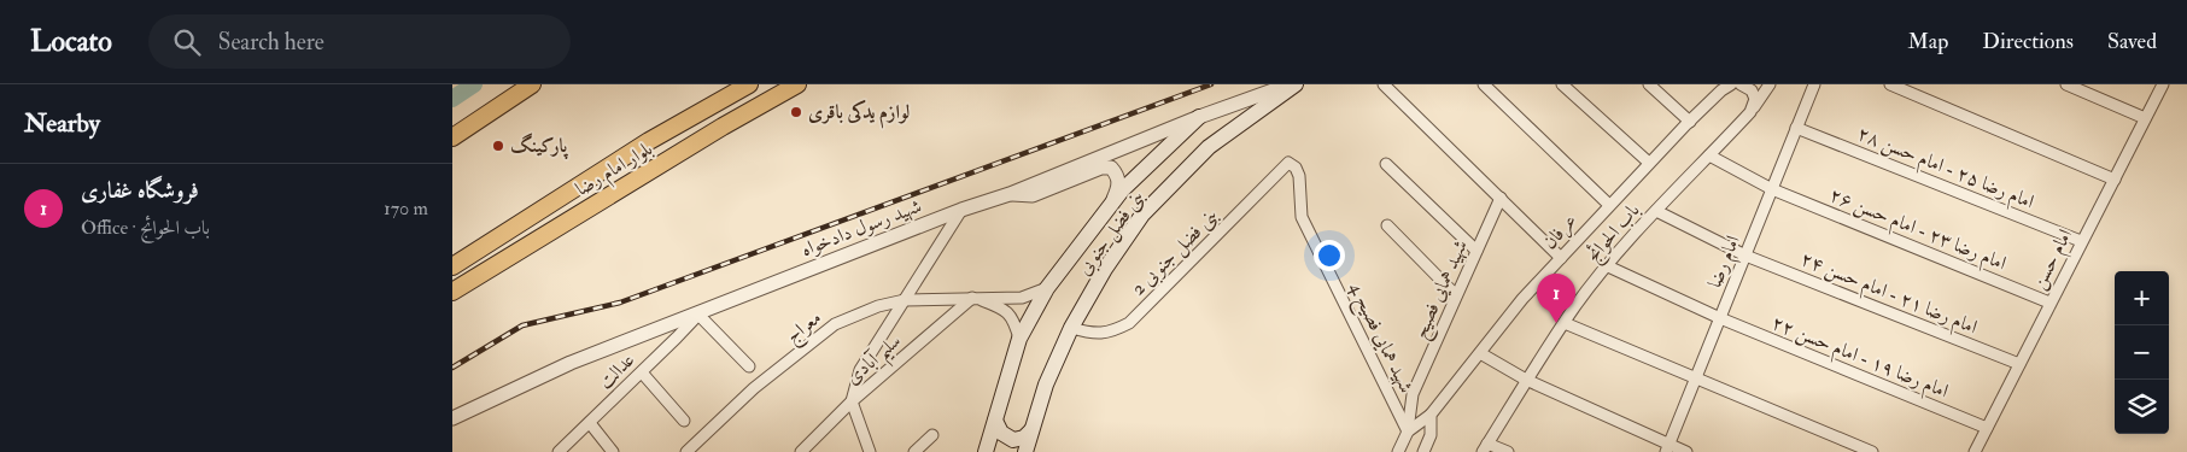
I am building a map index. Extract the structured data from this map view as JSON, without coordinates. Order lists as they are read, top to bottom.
{
  "streets": {
    "main road": ["بلوار امام رضا", "بنی فضل جنوبی"],
    "street": [
      "امام رضا ۲۵ - امام حسن ۲۸",
      "شهید رسول دادخواه",
      "امام رضا ۲۳ - امام حسن ۲۶",
      "عرفان",
      "باب الحوائج",
      "بنی فضل جنوبی 2",
      "امام حسن",
      "امام رضا",
      "شهید همایی فصیح",
      "امام رضا ۲۱ - امام حسن ۲۴",
      "معراج",
      "شهید همایی فصیح 4",
      "امام رضا ۱۹ - امام حسن ۲۲",
      "سلیم آبادی",
      "عدالت"
    ]
  },
  "crossings": [
    ["امام رضا ۲۵ - امام حسن ۲۸", "امام حسن"],
    ["امام رضا ۲۵ - امام حسن ۲۸", "امام رضا"],
    ["شهید رسول دادخواه", "بنی فضل جنوبی"],
    ["شهید رسول دادخواه", "عدالت"],
    ["امام رضا ۲۳ - امام حسن ۲۶", "باب الحوائج"],
    ["امام رضا ۲۳ - امام حسن ۲۶", "امام حسن"],
    ["امام رضا ۲۳ - امام حسن ۲۶", "امام رضا"],
    ["عرفان", "شهید همایی فصیح"],
    ["عرفان", "شهید همایی فصیح 4"],
    ["بنی فضل جنوبی", "بنی فضل جنوبی 2"],
    ["بنی فضل جنوبی", "معراج"],
    ["باب الحوائج", "امام رضا ۲۱ - امام حسن ۲۴"],
    ["باب الحوائج", "امام رضا ۱۹ - امام حسن ۲۲"],
    ["بنی فضل جنوبی 2", "شهید همایی فصیح 4"],
    ["امام حسن", "امام رضا ۲۱ - امام حسن ۲۴"],
    ["امام حسن", "امام رضا ۱۹ - امام حسن ۲۲"],
    ["امام رضا", "امام رضا ۲۱ - امام حسن ۲۴"],
    ["امام رضا", "امام رضا ۱۹ - امام حسن ۲۲"],
    ["شهید همایی فصیح", "شهید همایی فصیح 4"],
    ["معراج", "سلیم آبادی"]
  ],
  "places": ["لوازم یدکی باقری", "پارکینگ"],
  "page": {
    "header": "Locato",
    "search": "Search here",
    "nav": ["Map", "Directions", "Saved"],
    "heading": "Nearby",
    "list": [
      {
        "mark": "1",
        "name": "فروشگاه غفاری",
        "note": "Office · باب الحوائج",
        "value": "170 m"
      }
    ],
    "map_buttons": ["+", "−"],
    "pins": "1"
  }
}
